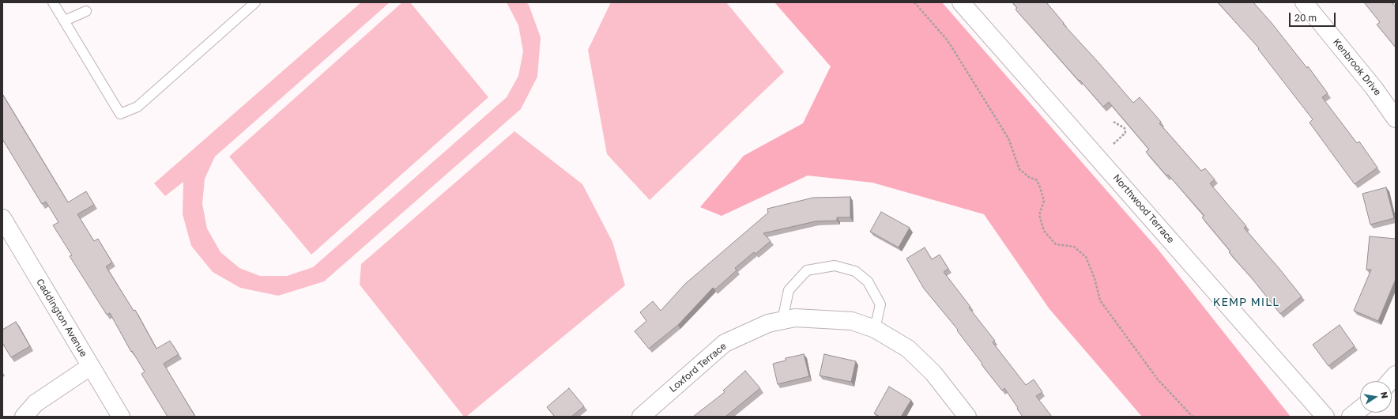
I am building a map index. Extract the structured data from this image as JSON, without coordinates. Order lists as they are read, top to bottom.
{
  "streets": {
    "street": [
      "Kenbrook Drive",
      "Northwood Terrace",
      "Caddington Avenue",
      "Loxford Terrace"
    ]
  },
  "districts": ["KEMP MILL"],
  "scale_bar": "20 m",
  "north": "right"
}
